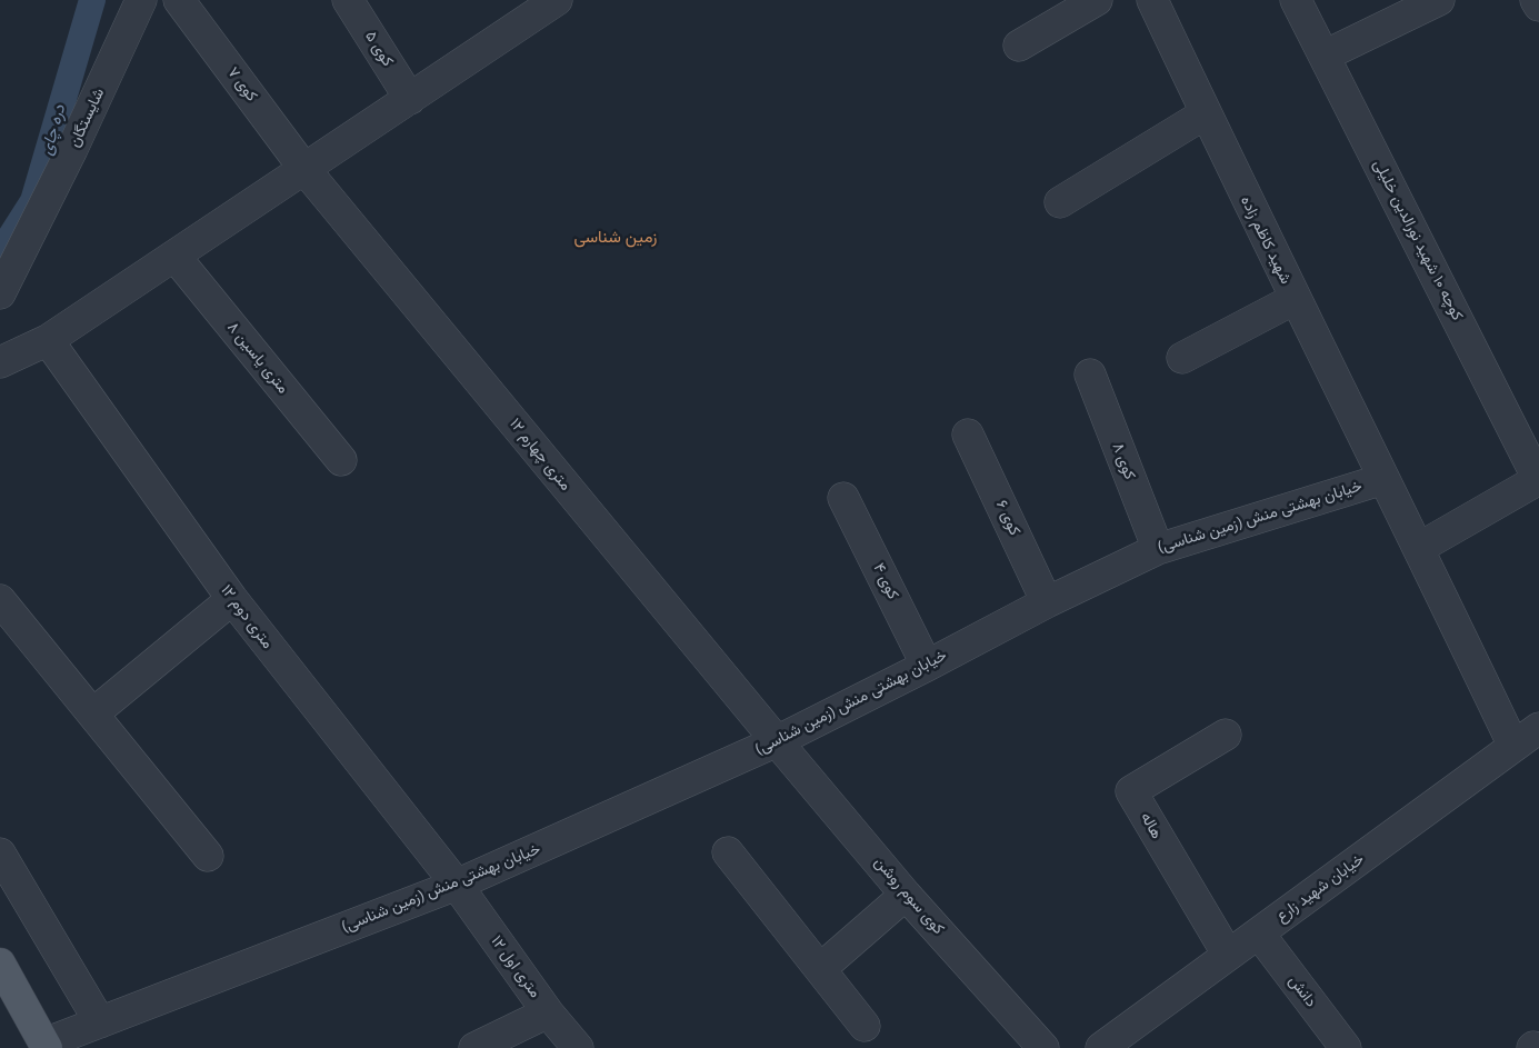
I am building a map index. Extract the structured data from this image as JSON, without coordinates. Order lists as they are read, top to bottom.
{
  "streets": {
    "street": [
      "کوی ۵",
      "کوی ۷",
      "شایستگان",
      "شهید کاظم زاده",
      "کوچه ۱۰ شهید نورالدین خلیلی",
      "۸ متری یاسین",
      "۱۲ متری چهارم",
      "کوی ۸",
      "خیابان بهشتی منش (زمین شناسی)",
      "کوی ۶",
      "کوی ۴",
      "۱۲ متری دوم",
      "هاله",
      "خیابان شهید زارع",
      "کوی سوم روشن",
      "۱۲ متری اول",
      "دانش"
    ]
  },
  "crossings": [
    ["کوی ۷", "۱۲ متری چهارم"],
    ["شهید کاظم زاده", "خیابان بهشتی منش (زمین شناسی)"],
    ["۱۲ متری چهارم", "خیابان بهشتی منش (زمین شناسی)"],
    ["۱۲ متری چهارم", "کوی سوم روشن"],
    ["کوی ۸", "خیابان بهشتی منش (زمین شناسی)"],
    ["خیابان بهشتی منش (زمین شناسی)", "کوی ۶"],
    ["خیابان بهشتی منش (زمین شناسی)", "کوی ۴"],
    ["خیابان بهشتی منش (زمین شناسی)", "۱۲ متری دوم"],
    ["خیابان بهشتی منش (زمین شناسی)", "کوی سوم روشن"],
    ["خیابان بهشتی منش (زمین شناسی)", "۱۲ متری اول"],
    ["۱۲ متری دوم", "۱۲ متری اول"],
    ["هاله", "خیابان شهید زارع"],
    ["خیابان شهید زارع", "دانش"]
  ],
  "districts": ["زمین شناسی"],
  "water": ["دره چای"]
}
